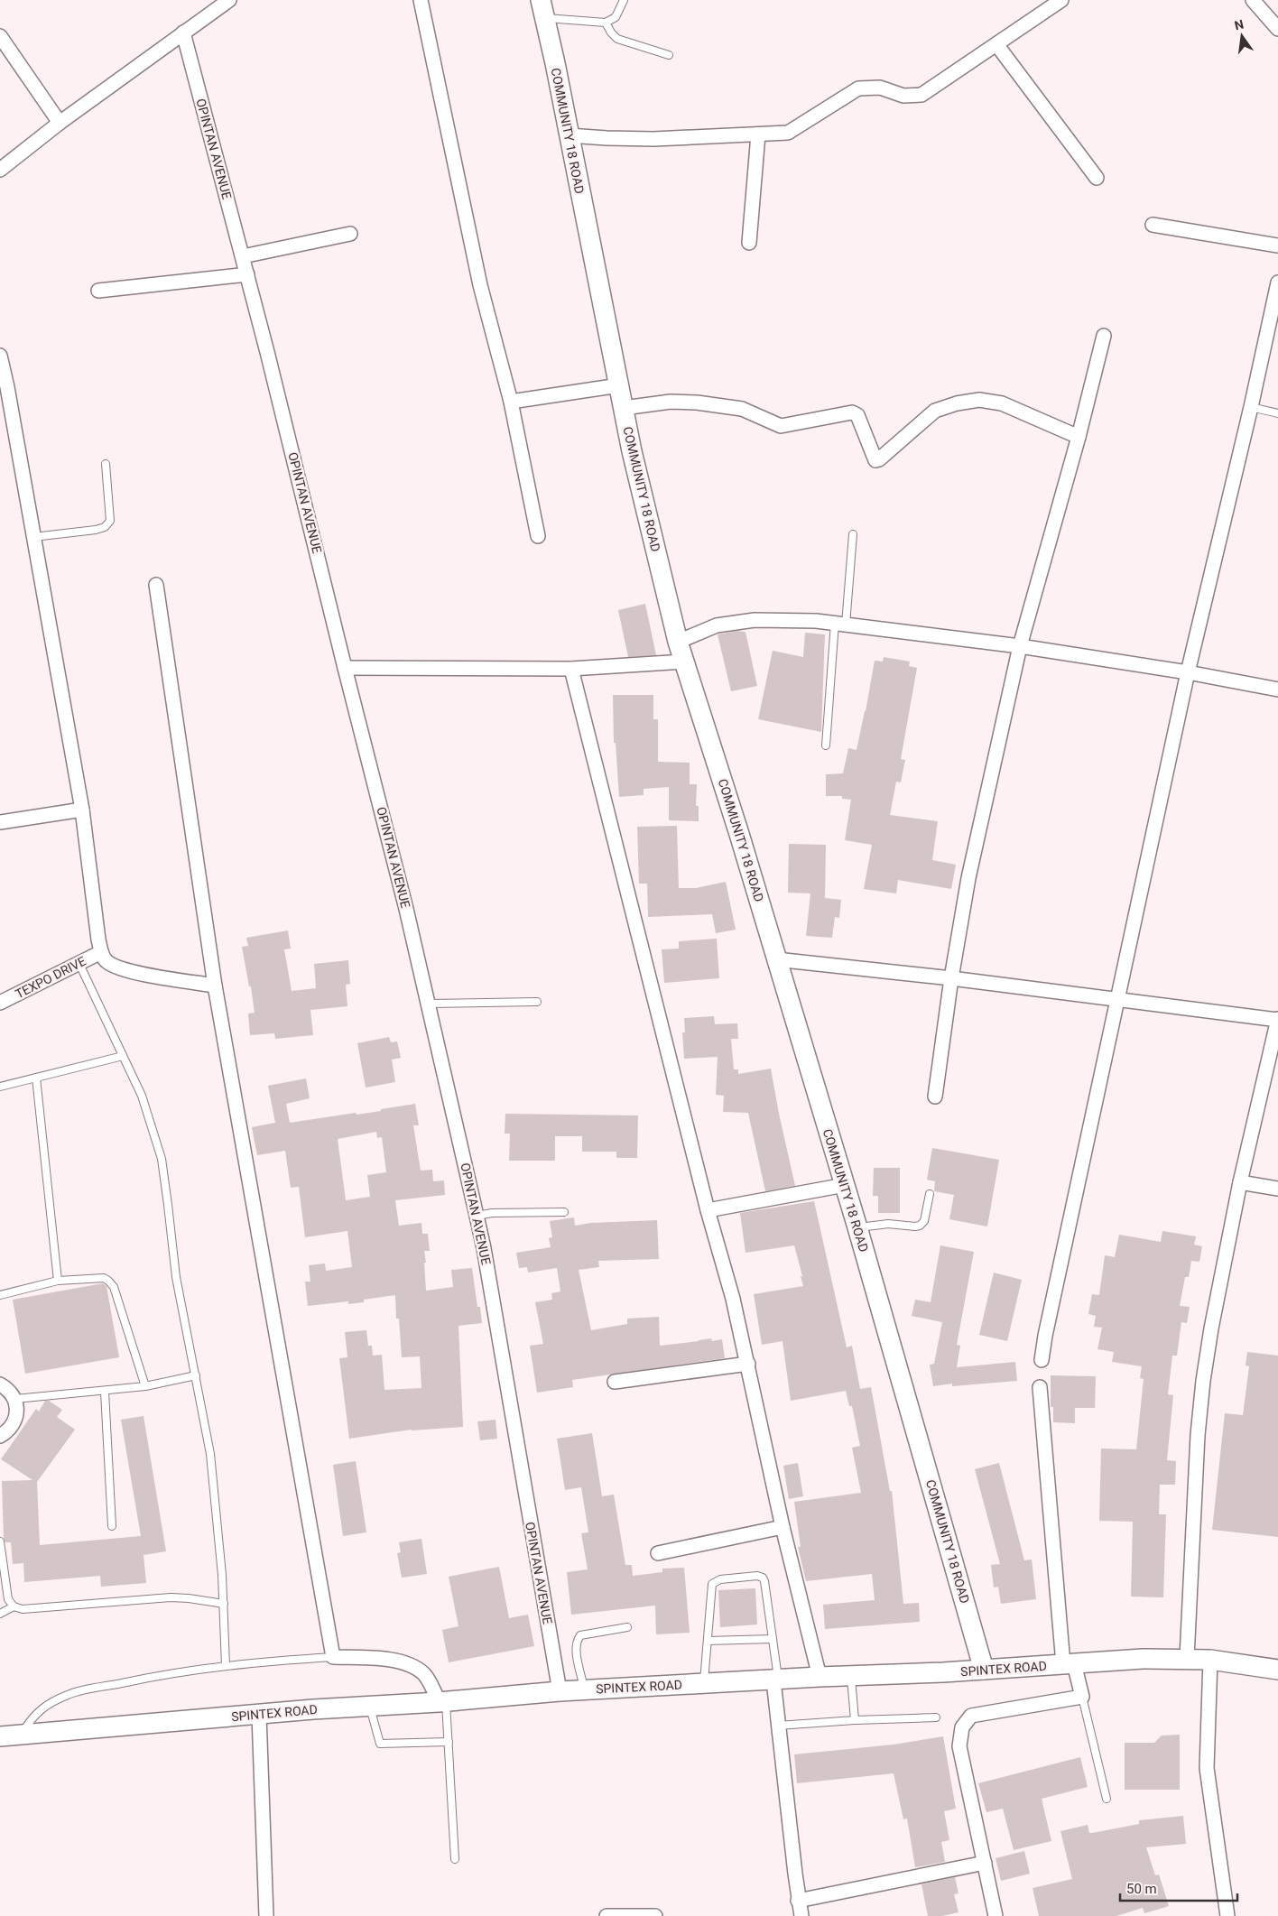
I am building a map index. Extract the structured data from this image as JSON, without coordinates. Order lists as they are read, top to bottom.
{
  "streets": {
    "main road": ["COMMUNITY 18 ROAD", "SPINTEX ROAD"],
    "street": ["OPINTAN AVENUE", "TEXPO DRIVE"]
  },
  "crossings": [
    ["COMMUNITY 18 ROAD", "SPINTEX ROAD"],
    ["OPINTAN AVENUE", "SPINTEX ROAD"]
  ],
  "scale_bar": "50 m",
  "north": "top"
}
